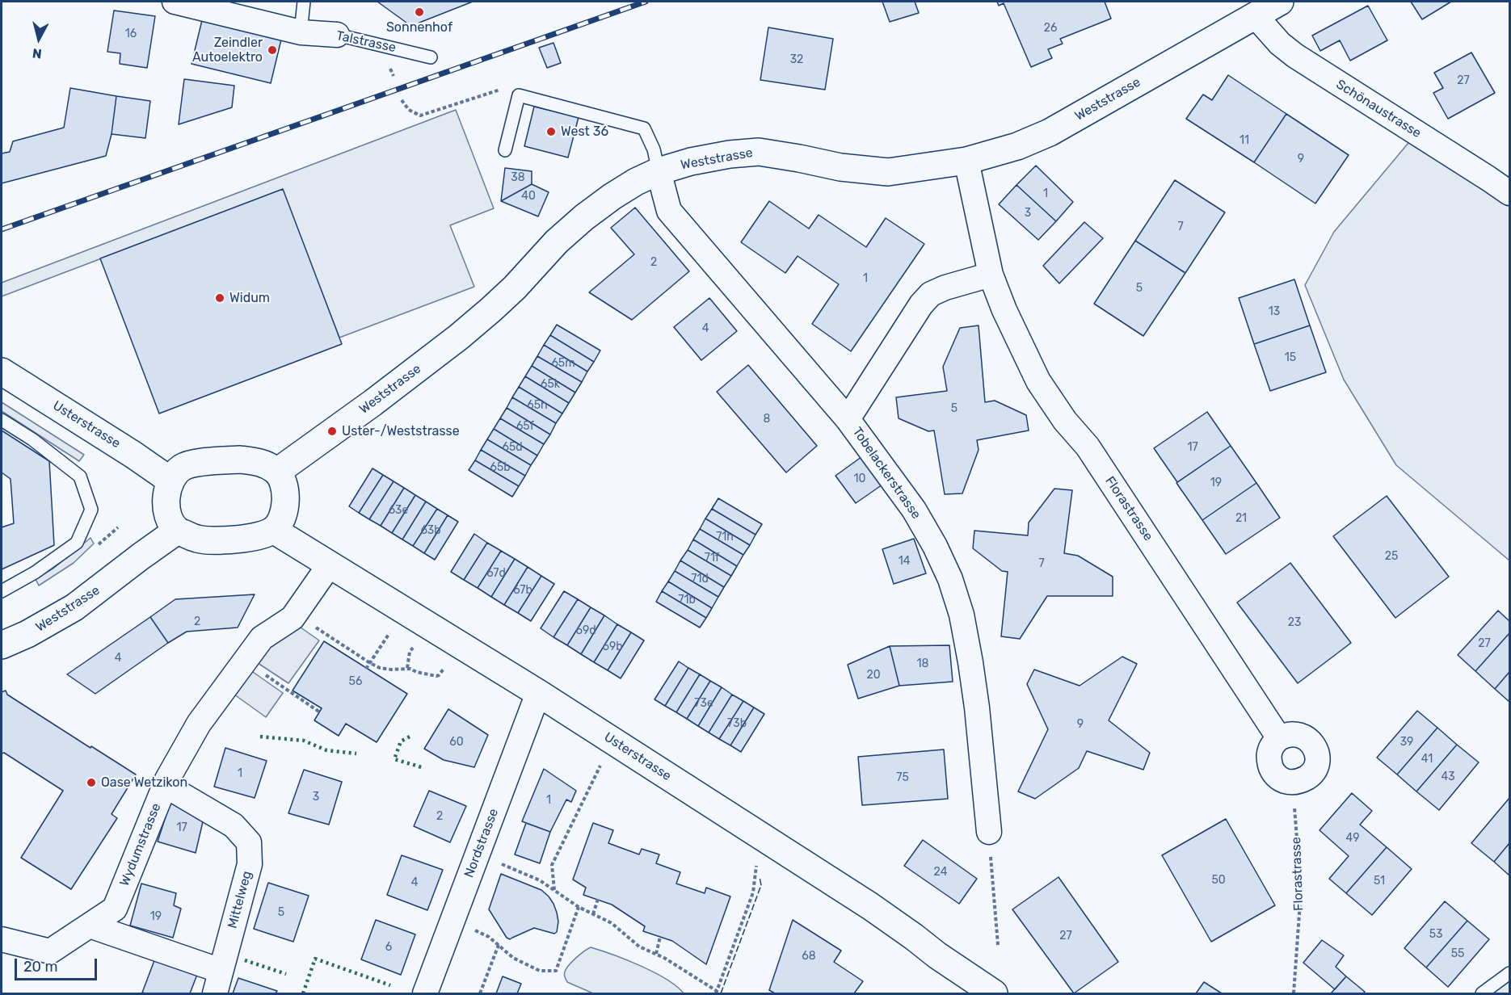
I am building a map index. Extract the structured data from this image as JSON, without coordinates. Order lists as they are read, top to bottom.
{
  "streets": {
    "main road": ["Weststrasse", "Usterstrasse"],
    "street": [
      "Talstrasse",
      "Schönaustrasse",
      "Tobelackerstrasse",
      "Florastrasse",
      "Nordstrasse",
      "Wydumstrasse",
      "Mittelweg"
    ]
  },
  "crossings": [
    ["Weststrasse", "Schönaustrasse"],
    ["Weststrasse", "Usterstrasse"],
    ["Weststrasse", "Tobelackerstrasse"],
    ["Weststrasse", "Florastrasse"],
    ["Usterstrasse", "Nordstrasse"],
    ["Usterstrasse", "Wydumstrasse"],
    ["Wydumstrasse", "Mittelweg"]
  ],
  "places": [
    "Sonnenhof",
    "Zeindler Autoelektro",
    "West 36",
    "Widum",
    "Uster-/Weststrasse",
    "Oase Wetzikon"
  ],
  "house_numbers": [
    "26",
    "16",
    "32",
    "27",
    "11",
    "9",
    "38",
    "1",
    "40",
    "3",
    "7",
    "2",
    "1",
    "5",
    "13",
    "4",
    "15",
    "65m",
    "65k",
    "65h",
    "5",
    "8",
    "65f",
    "65d",
    "17",
    "65b",
    "10",
    "19",
    "63e",
    "21",
    "63b",
    "71h",
    "25",
    "71f",
    "14",
    "7",
    "67d",
    "71d",
    "67b",
    "71b",
    "2",
    "23",
    "69d",
    "27",
    "69b",
    "4",
    "18",
    "20",
    "56",
    "73e",
    "73b",
    "9",
    "60",
    "39",
    "41",
    "1",
    "43",
    "75",
    "3",
    "1",
    "2",
    "17",
    "49",
    "24",
    "50",
    "51",
    "4",
    "5",
    "19",
    "53",
    "27",
    "6",
    "55",
    "68"
  ],
  "scale_bar": "20 m",
  "north": "bottom"
}
